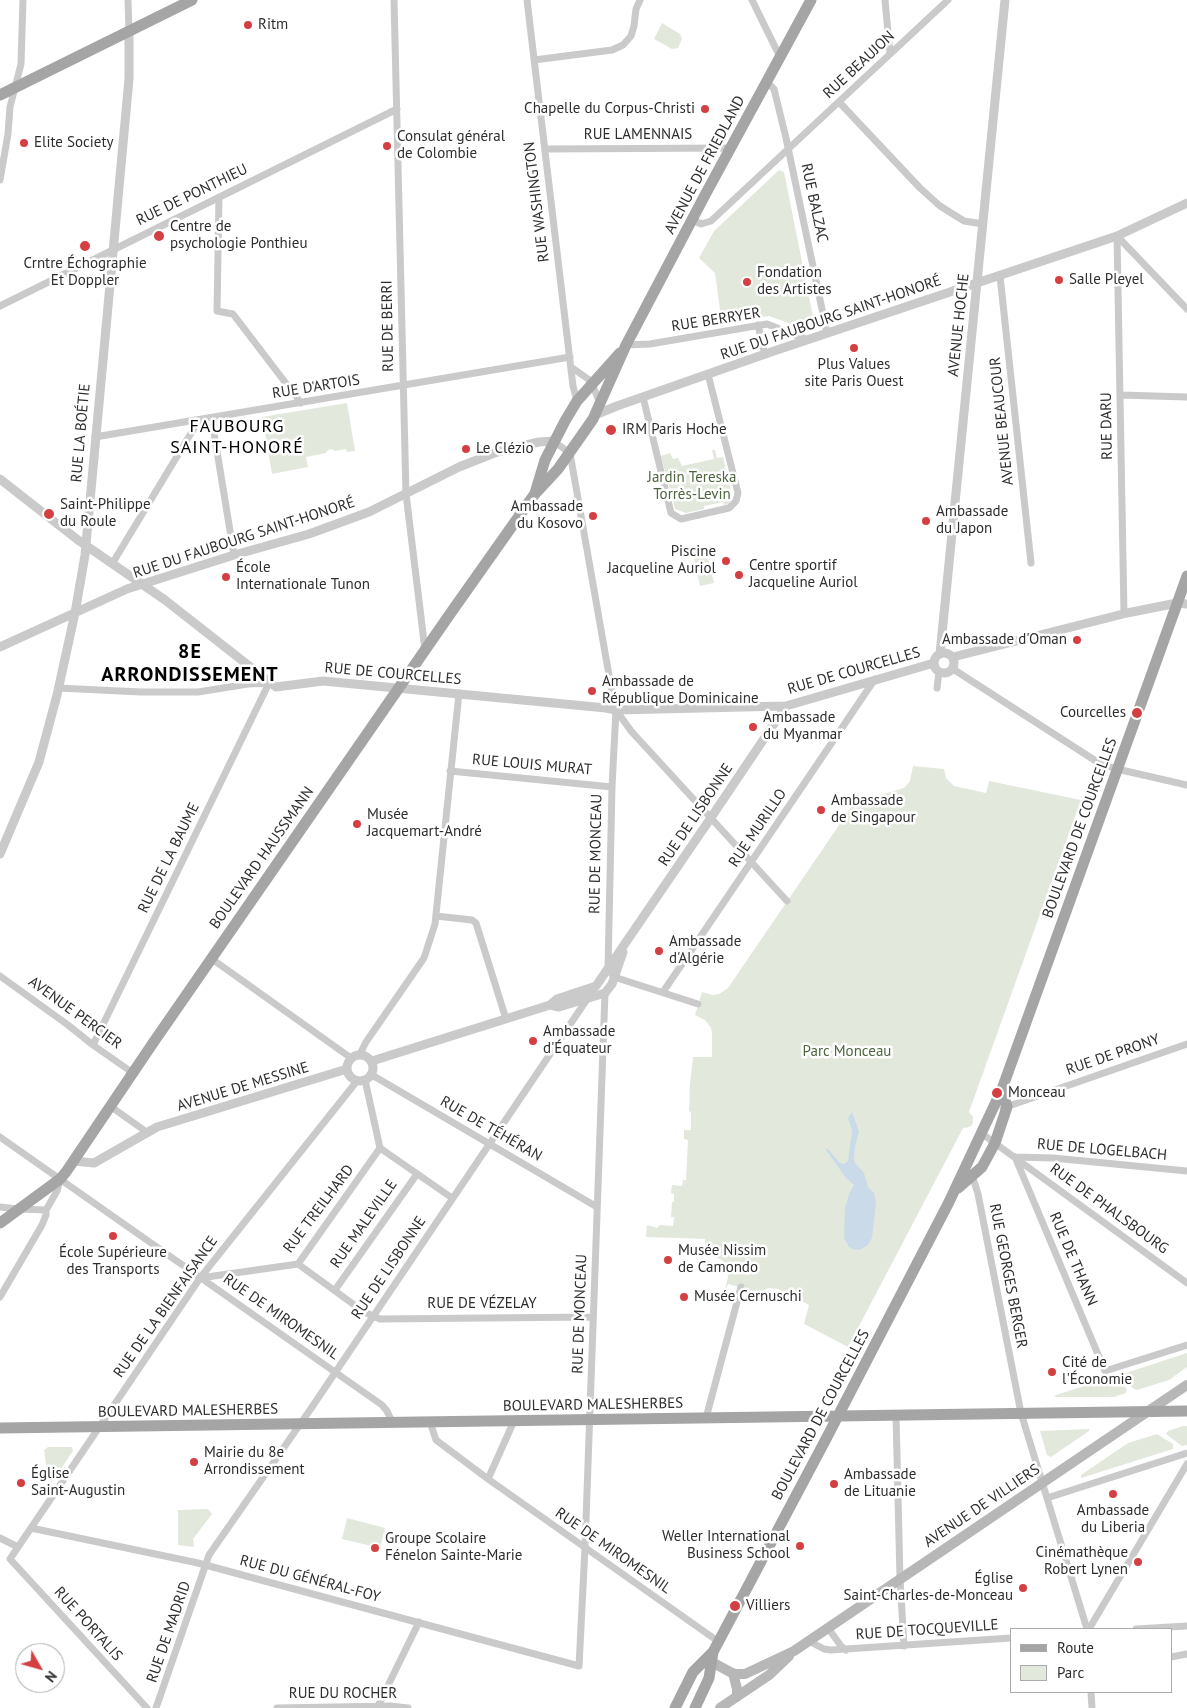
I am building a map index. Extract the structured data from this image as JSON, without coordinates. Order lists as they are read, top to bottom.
{
  "streets": {
    "main road": [
      "AVENUE DE FRIEDLAND",
      "BOULEVARD DE COURCELLES",
      "BOULEVARD HAUSSMANN",
      "BOULEVARD MALESHERBES",
      "AVENUE DE VILLIERS"
    ],
    "street": [
      "RUE BEAUJON",
      "RUE LAMENNAIS",
      "RUE DE PONTHIEU",
      "RUE WASHINGTON",
      "RUE BALZAC",
      "RUE DU FAUBOURG SAINT-HONORÉ",
      "RUE BERRYER",
      "AVENUE HOCHE",
      "RUE DE BERRI",
      "RUE D'ARTOIS",
      "AVENUE BEAUCOUR",
      "RUE DARU",
      "RUE LA BOÉTIE",
      "RUE DE COURCELLES",
      "RUE LOUIS MURAT",
      "RUE DE LISBONNE",
      "RUE MURILLO",
      "RUE DE MONCEAU",
      "RUE DE LA BAUME",
      "AVENUE PERCIER",
      "RUE DE PRONY",
      "AVENUE DE MESSINE",
      "RUE DE TÉHÉRAN",
      "RUE DE LOGELBACH",
      "RUE TREILHARD",
      "RUE DE PHALSBOURG",
      "RUE MALEVILLE",
      "RUE DE THANN",
      "RUE GEORGES BERGER",
      "RUE DE VÉZELAY",
      "RUE DE LA BIENFAISANCE",
      "RUE DE MIROMESNIL",
      "RUE DU GÉNÉRAL-FOY",
      "RUE PORTALIS",
      "RUE DE TOCQUEVILLE",
      "RUE DE MADRID",
      "RUE DU ROCHER"
    ]
  },
  "crossings": [
    ["RUE BEAUJON", "AVENUE DE FRIEDLAND"],
    ["RUE BEAUJON", "RUE BALZAC"],
    ["RUE LAMENNAIS", "AVENUE DE FRIEDLAND"],
    ["RUE LAMENNAIS", "RUE WASHINGTON"],
    ["AVENUE DE FRIEDLAND", "RUE BALZAC"],
    ["AVENUE DE FRIEDLAND", "RUE BERRYER"],
    ["AVENUE DE FRIEDLAND", "BOULEVARD HAUSSMANN"],
    ["RUE DE PONTHIEU", "RUE DE BERRI"],
    ["RUE DE PONTHIEU", "RUE LA BOÉTIE"],
    ["RUE WASHINGTON", "RUE D'ARTOIS"],
    ["RUE WASHINGTON", "BOULEVARD HAUSSMANN"],
    ["RUE BALZAC", "RUE DU FAUBOURG SAINT-HONORÉ"],
    ["RUE DU FAUBOURG SAINT-HONORÉ", "RUE BERRYER"],
    ["RUE DU FAUBOURG SAINT-HONORÉ", "AVENUE HOCHE"],
    ["RUE DU FAUBOURG SAINT-HONORÉ", "RUE DE BERRI"],
    ["RUE DU FAUBOURG SAINT-HONORÉ", "AVENUE BEAUCOUR"],
    ["RUE DU FAUBOURG SAINT-HONORÉ", "RUE DARU"],
    ["RUE DU FAUBOURG SAINT-HONORÉ", "RUE LA BOÉTIE"],
    ["RUE DU FAUBOURG SAINT-HONORÉ", "BOULEVARD HAUSSMANN"],
    ["AVENUE HOCHE", "RUE DE COURCELLES"],
    ["RUE DE BERRI", "RUE D'ARTOIS"],
    ["RUE DE BERRI", "BOULEVARD HAUSSMANN"],
    ["RUE D'ARTOIS", "RUE LA BOÉTIE"],
    ["RUE LA BOÉTIE", "RUE DE COURCELLES"],
    ["RUE DE COURCELLES", "RUE DE LISBONNE"],
    ["RUE DE COURCELLES", "RUE MURILLO"],
    ["RUE DE COURCELLES", "RUE DE MONCEAU"],
    ["RUE DE COURCELLES", "RUE DE LA BAUME"],
    ["RUE DE COURCELLES", "BOULEVARD HAUSSMANN"],
    ["RUE LOUIS MURAT", "RUE DE MONCEAU"],
    ["RUE DE LISBONNE", "RUE DE MONCEAU"],
    ["RUE DE LISBONNE", "RUE DE TÉHÉRAN"],
    ["RUE DE LISBONNE", "RUE DE VÉZELAY"],
    ["RUE DE LISBONNE", "RUE DE MIROMESNIL"],
    ["RUE DE LISBONNE", "BOULEVARD MALESHERBES"],
    ["RUE DE LISBONNE", "RUE DU GÉNÉRAL-FOY"],
    ["RUE DE LISBONNE", "RUE DE MADRID"],
    ["BOULEVARD DE COURCELLES", "RUE DE PRONY"],
    ["BOULEVARD DE COURCELLES", "RUE DE PHALSBOURG"],
    ["BOULEVARD DE COURCELLES", "RUE GEORGES BERGER"],
    ["BOULEVARD DE COURCELLES", "RUE DE MIROMESNIL"],
    ["BOULEVARD DE COURCELLES", "BOULEVARD MALESHERBES"],
    ["RUE DE MONCEAU", "RUE DE TÉHÉRAN"],
    ["RUE DE MONCEAU", "RUE DE VÉZELAY"],
    ["RUE DE MONCEAU", "RUE DE MIROMESNIL"],
    ["RUE DE MONCEAU", "BOULEVARD MALESHERBES"],
    ["RUE DE MONCEAU", "RUE DU GÉNÉRAL-FOY"],
    ["RUE DE LA BAUME", "AVENUE PERCIER"],
    ["BOULEVARD HAUSSMANN", "AVENUE PERCIER"],
    ["BOULEVARD HAUSSMANN", "AVENUE DE MESSINE"],
    ["BOULEVARD HAUSSMANN", "RUE DE MIROMESNIL"],
    ["AVENUE DE MESSINE", "RUE DE TÉHÉRAN"],
    ["AVENUE DE MESSINE", "RUE DE LA BIENFAISANCE"],
    ["RUE DE TÉHÉRAN", "RUE DE LA BIENFAISANCE"],
    ["RUE DE LOGELBACH", "RUE DE PHALSBOURG"],
    ["RUE DE LOGELBACH", "RUE DE THANN"],
    ["RUE TREILHARD", "RUE DE LA BIENFAISANCE"],
    ["RUE TREILHARD", "RUE DE MIROMESNIL"],
    ["RUE DE PHALSBOURG", "RUE DE THANN"],
    ["RUE GEORGES BERGER", "BOULEVARD MALESHERBES"],
    ["RUE GEORGES BERGER", "AVENUE DE VILLIERS"],
    ["RUE DE LA BIENFAISANCE", "RUE DE MIROMESNIL"],
    ["RUE DE LA BIENFAISANCE", "BOULEVARD MALESHERBES"],
    ["RUE DE LA BIENFAISANCE", "RUE DU GÉNÉRAL-FOY"],
    ["RUE DE LA BIENFAISANCE", "RUE PORTALIS"],
    ["RUE DE MIROMESNIL", "BOULEVARD MALESHERBES"],
    ["BOULEVARD MALESHERBES", "AVENUE DE VILLIERS"],
    ["AVENUE DE VILLIERS", "RUE DE TOCQUEVILLE"],
    ["RUE DU GÉNÉRAL-FOY", "RUE DE MADRID"]
  ],
  "districts": ["FAUBOURG SAINT-HONORÉ", "8E ARRONDISSEMENT"],
  "parks": ["Jardin Tereska Torrès-Levin", "Parc Monceau"],
  "places": [
    "Ritm",
    "Chapelle du Corpus-Christi",
    "Elite Society",
    "Consulat général de Colombie",
    "Centre de psychologie Ponthieu",
    "Crntre Échographie Et Doppler",
    "Salle Pleyel",
    "Fondation des Artistes",
    "Plus Values site Paris Ouest",
    "IRM Paris Hoche",
    "Le Clézio",
    "Saint-Philippe du Roule",
    "Ambassade du Kosovo",
    "Ambassade du Japon",
    "Piscine Jacqueline Auriol",
    "Centre sportif Jacqueline Auriol",
    "École Internationale Tunon",
    "Ambassade d'Oman",
    "Ambassade de République Dominicaine",
    "Courcelles",
    "Ambassade du Myanmar",
    "Ambassade de Singapour",
    "Musée Jacquemart-André",
    "Ambassade d'Algérie",
    "Ambassade d'Équateur",
    "Monceau",
    "École Supérieure des Transports",
    "Musée Nissim de Camondo",
    "Musée Cernuschi",
    "Cité de l'Économie",
    "Mairie du 8e Arrondissement",
    "Église Saint-Augustin",
    "Ambassade de Lituanie",
    "Ambassade du Liberia",
    "Weller International Business School",
    "Groupe Scolaire Fénelon Sainte-Marie",
    "Cinémathèque Robert Lynen",
    "Église Saint-Charles-de-Monceau",
    "Villiers"
  ],
  "legend": ["Route", "Parc"],
  "north": "bottom right"
}
